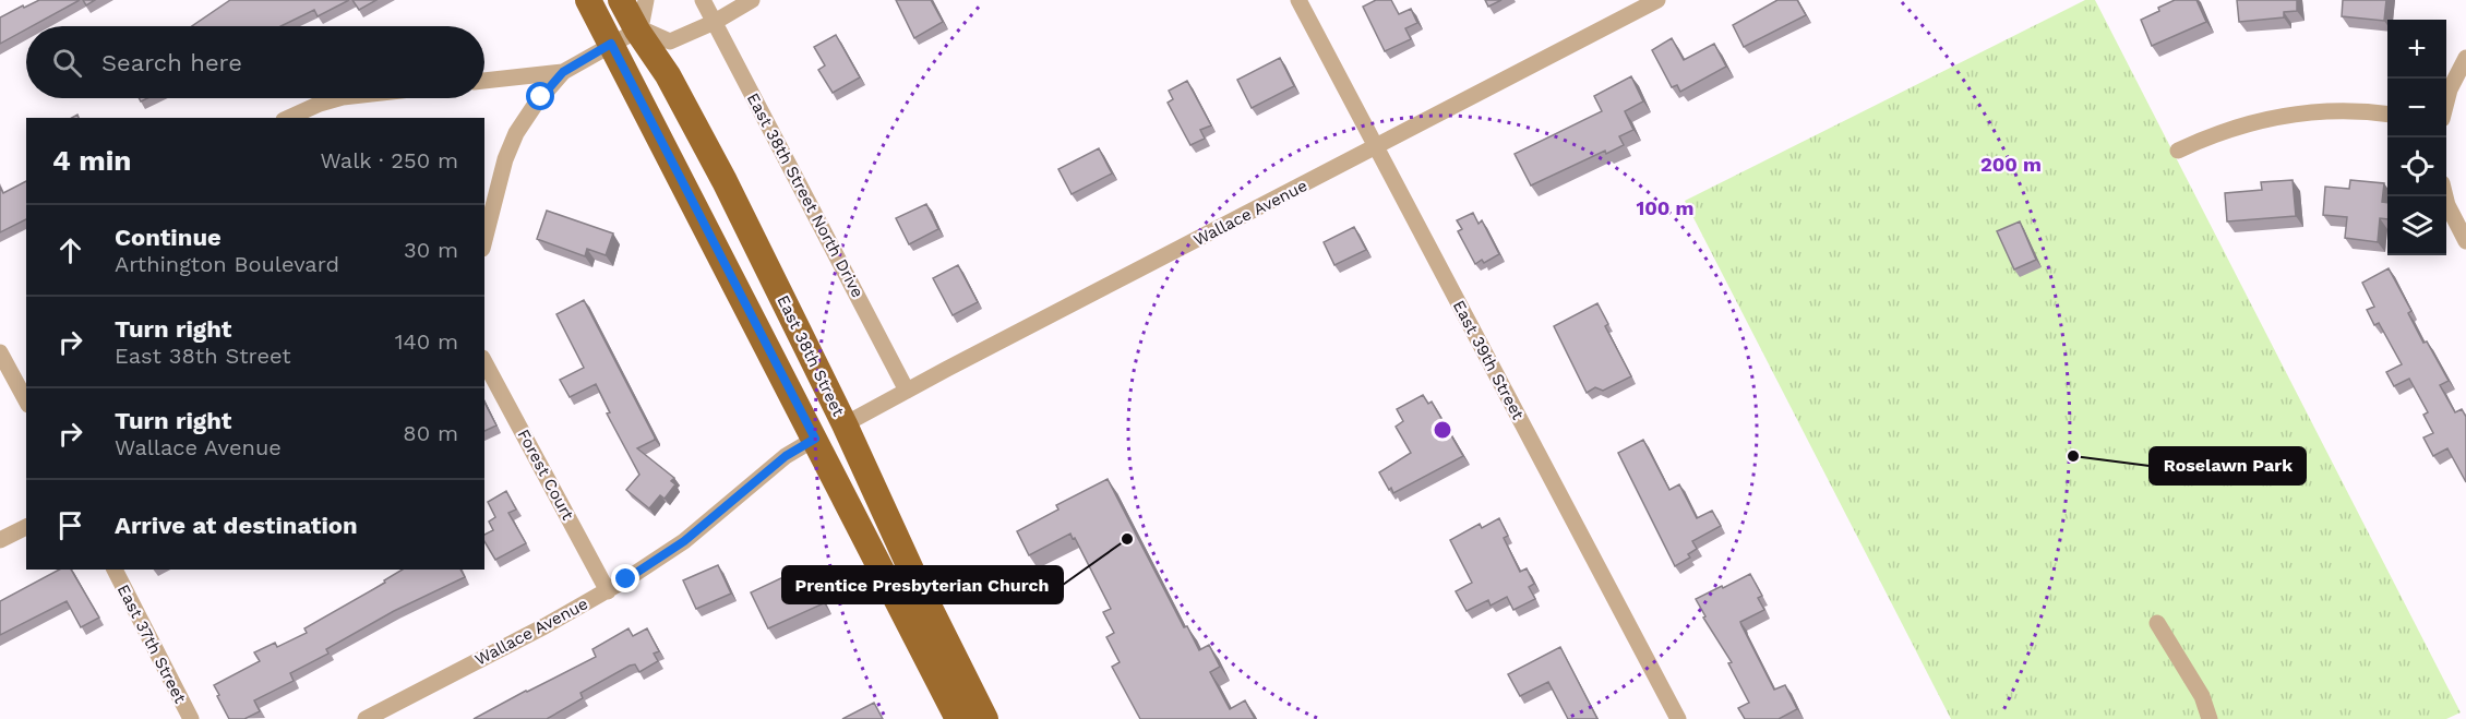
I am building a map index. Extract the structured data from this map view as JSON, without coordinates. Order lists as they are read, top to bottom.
{
  "streets": {
    "main road": ["East 38th Street"],
    "street": [
      "East 38th Street North Drive",
      "Wallace Avenue",
      "East 39th Street",
      "Forest Court",
      "East 37th Street"
    ]
  },
  "crossings": [
    ["East 38th Street North Drive", "Wallace Avenue"],
    ["Wallace Avenue", "East 38th Street"],
    ["Wallace Avenue", "East 39th Street"],
    ["Wallace Avenue", "Forest Court"]
  ],
  "places": ["Roselawn Park", "Prentice Presbyterian Church"],
  "page": {
    "map_buttons": ["+", "−"],
    "search": "Search here",
    "heading": ["4 min", "Walk · 250 m"],
    "list": [
      ["Continue", "Arthington Boulevard", "30 m"],
      ["Turn right", "East 38th Street", "140 m"],
      ["Turn right", "Wallace Avenue", "80 m"],
      "Arrive at destination"
    ]
  },
  "rings": ["200 m", "100 m"]
}
